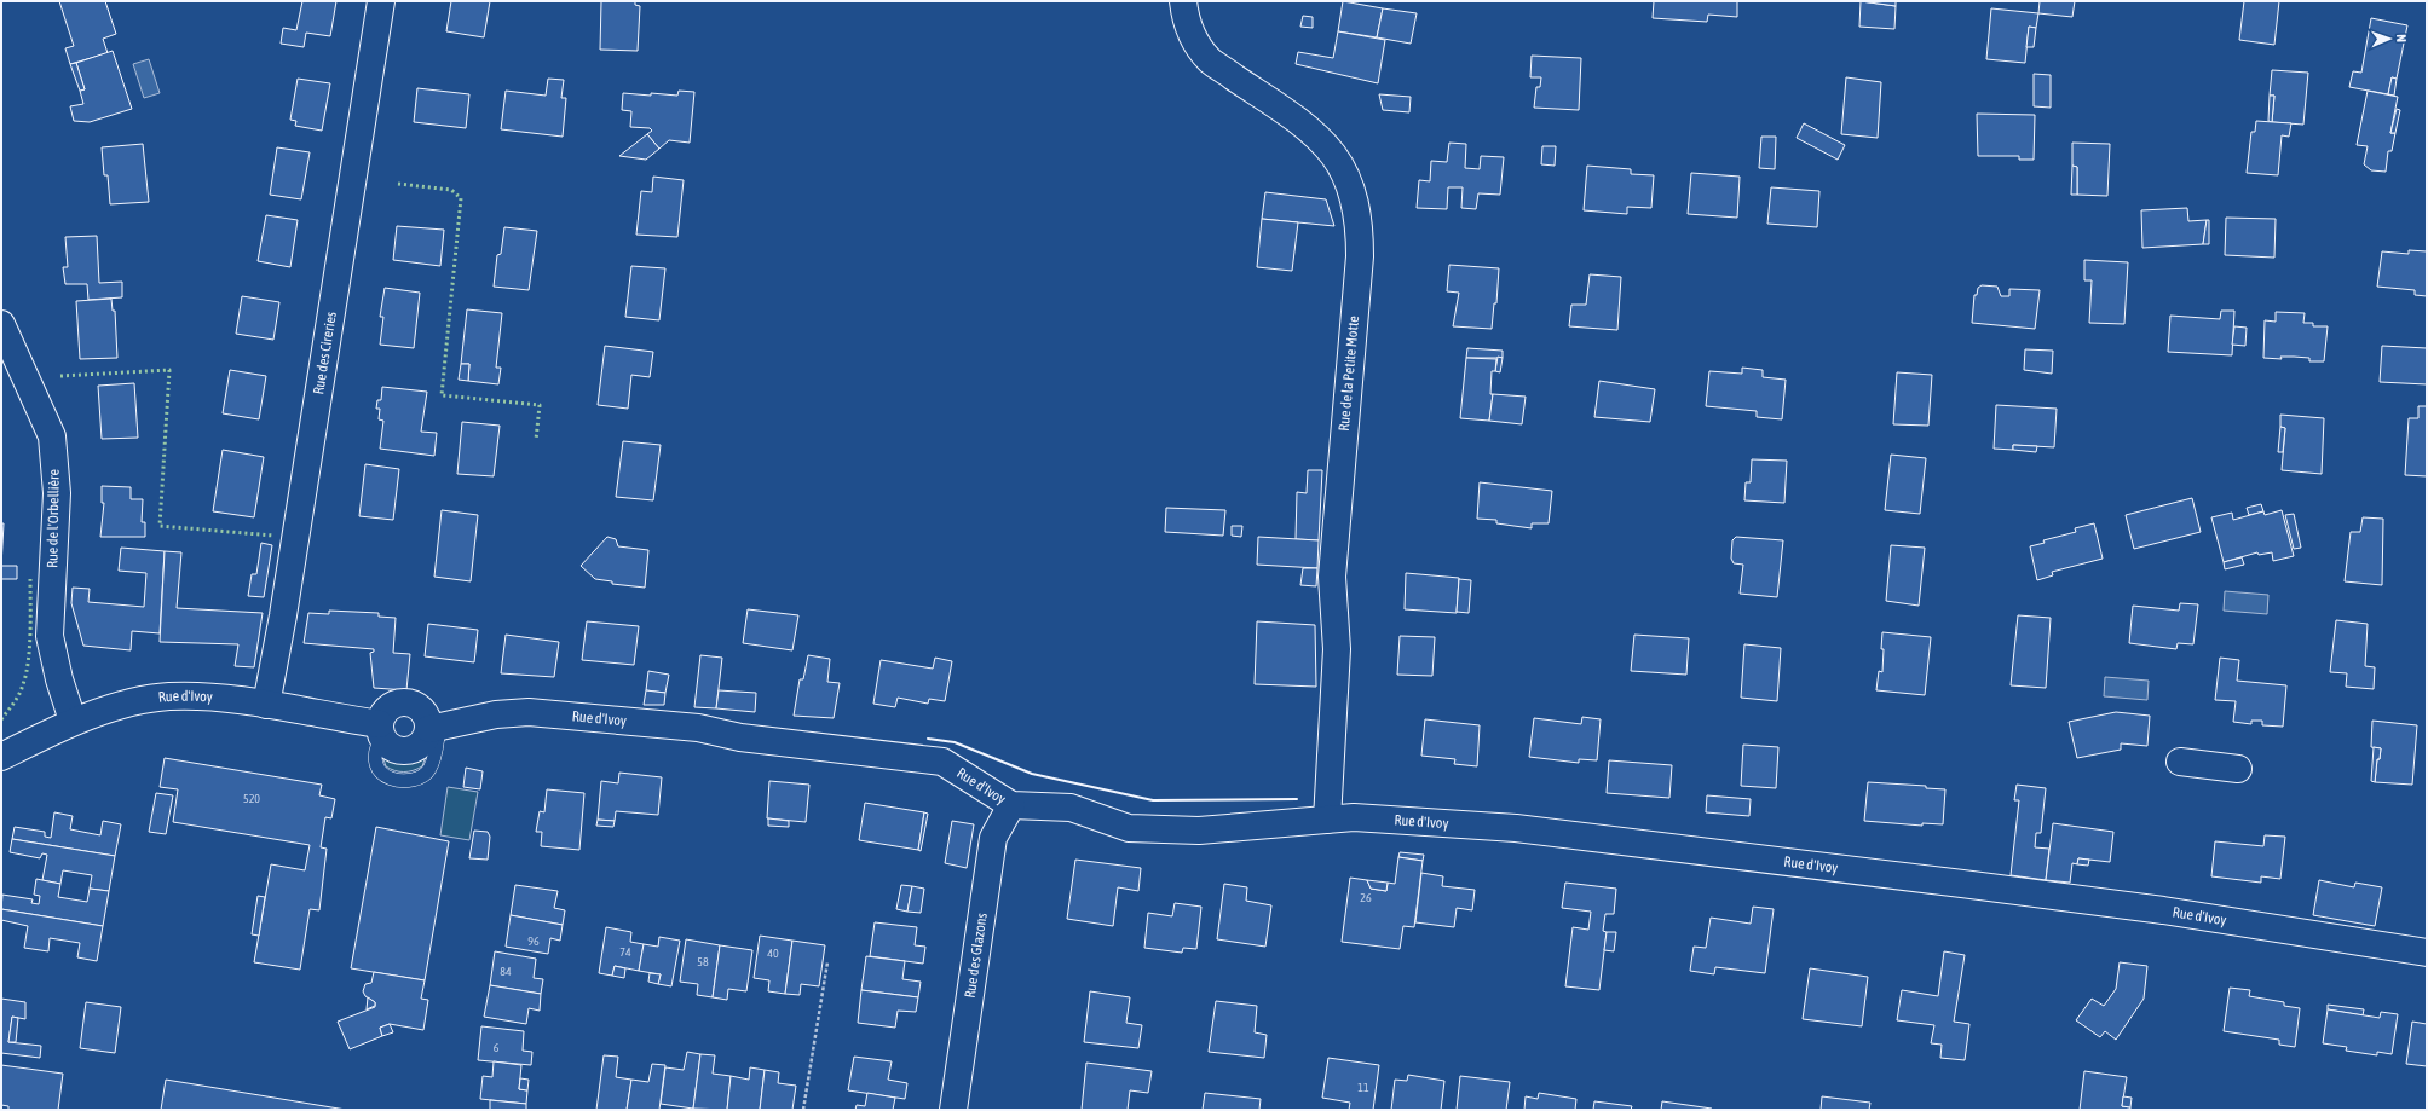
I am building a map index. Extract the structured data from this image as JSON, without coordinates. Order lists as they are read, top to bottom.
{
  "streets": {
    "street": [
      "Rue des Cireries",
      "Rue de la Petite Motte",
      "Rue de l'Orbellière",
      "Rue d'Ivoy",
      "Rue des Glazons"
    ]
  },
  "crossings": [
    ["Rue des Cireries", "Rue d'Ivoy"],
    ["Rue de la Petite Motte", "Rue d'Ivoy"],
    ["Rue de l'Orbellière", "Rue d'Ivoy"],
    ["Rue d'Ivoy", "Rue des Glazons"]
  ],
  "house_numbers": [
    "520",
    "26",
    "96",
    "74",
    "40",
    "58",
    "84",
    "6",
    "11"
  ],
  "north": "right"
}
